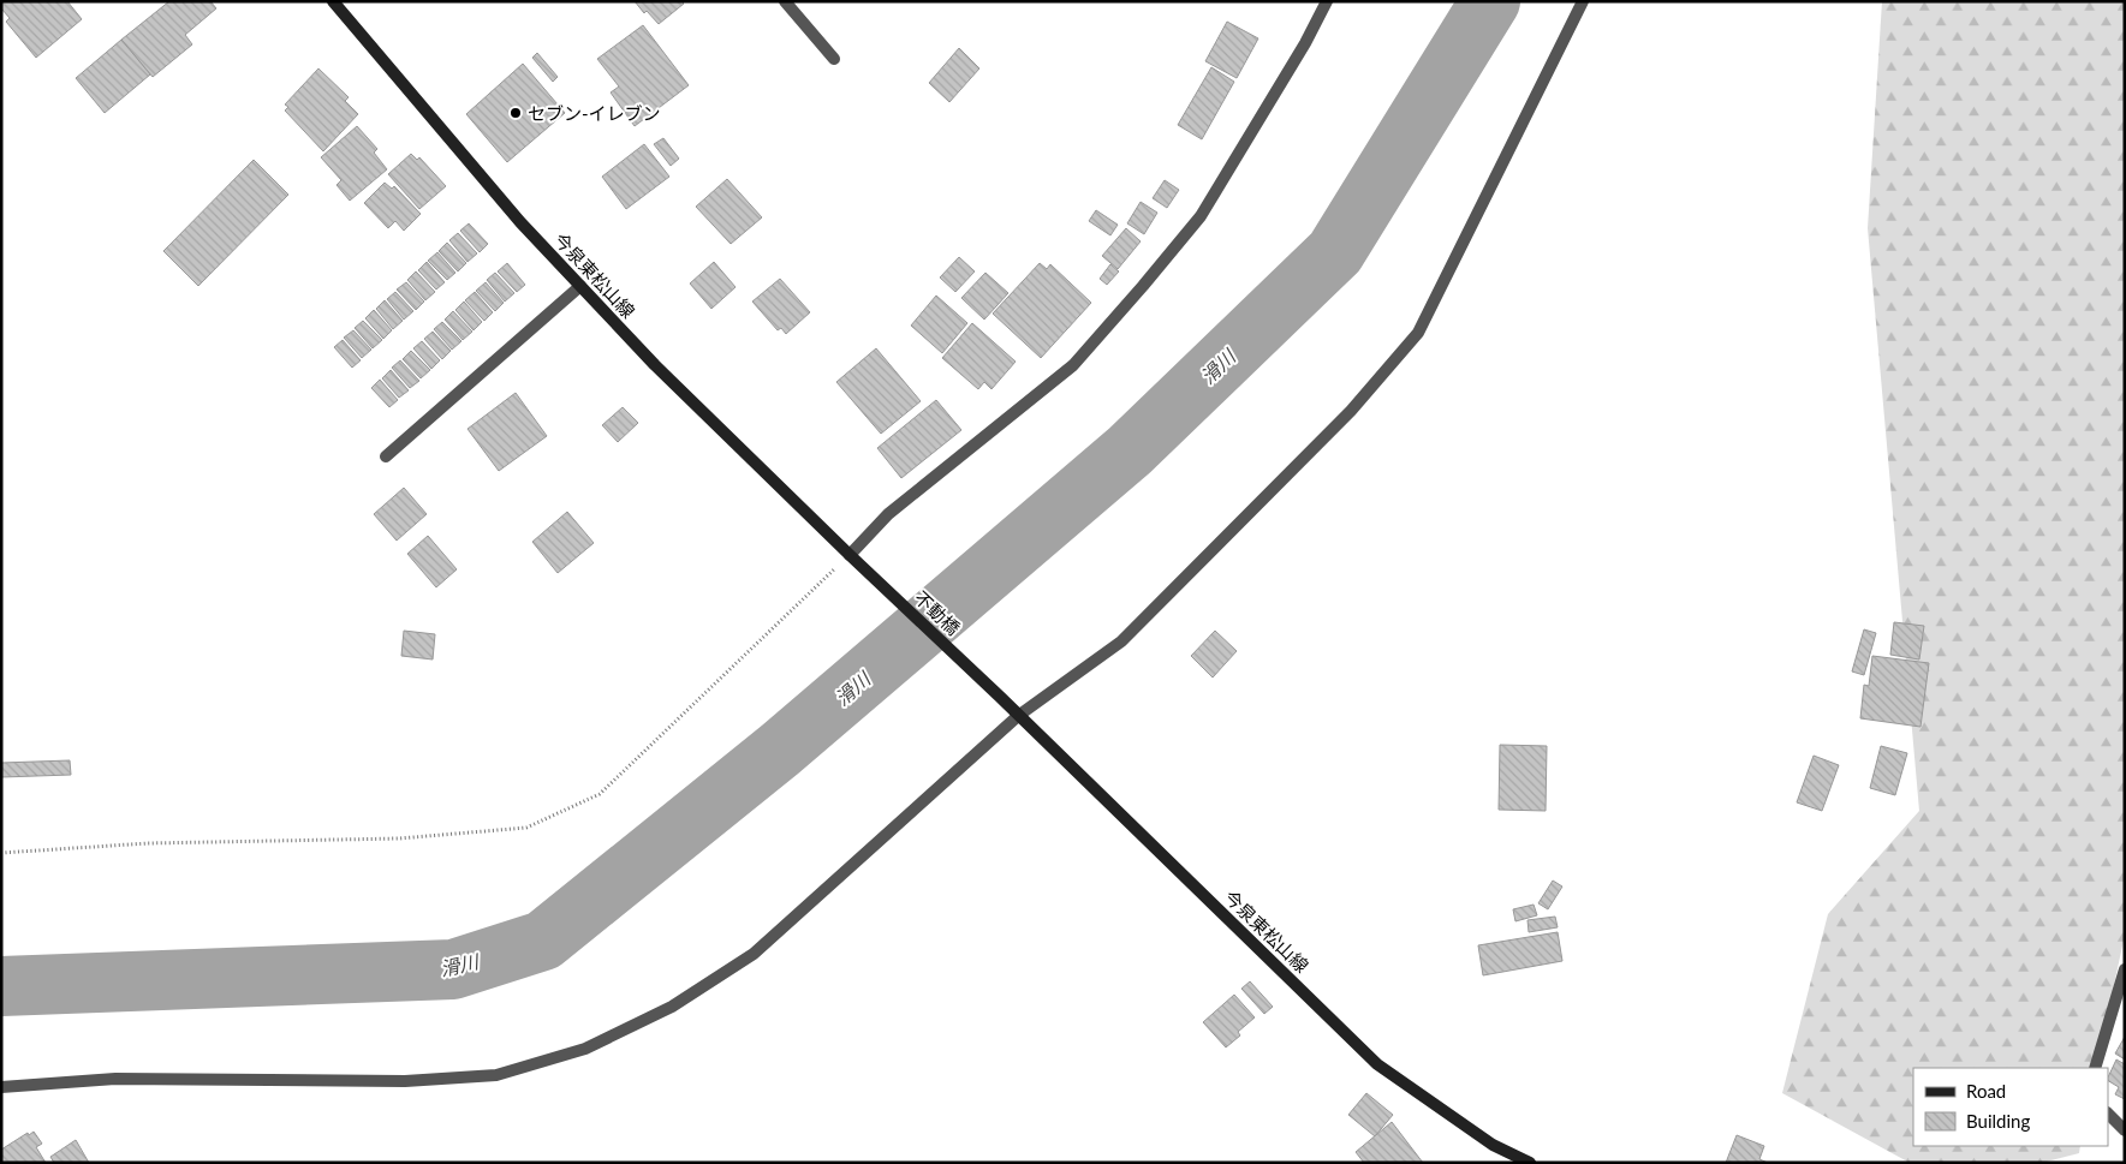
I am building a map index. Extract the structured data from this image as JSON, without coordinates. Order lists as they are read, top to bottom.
{
  "streets": {
    "main road": ["今泉東松山線", "不動橋"]
  },
  "crossings": [
    ["今泉東松山線", "不動橋"]
  ],
  "water": ["滑川"],
  "places": ["セブン-イレブン"],
  "legend": ["Road", "Building"]
}
